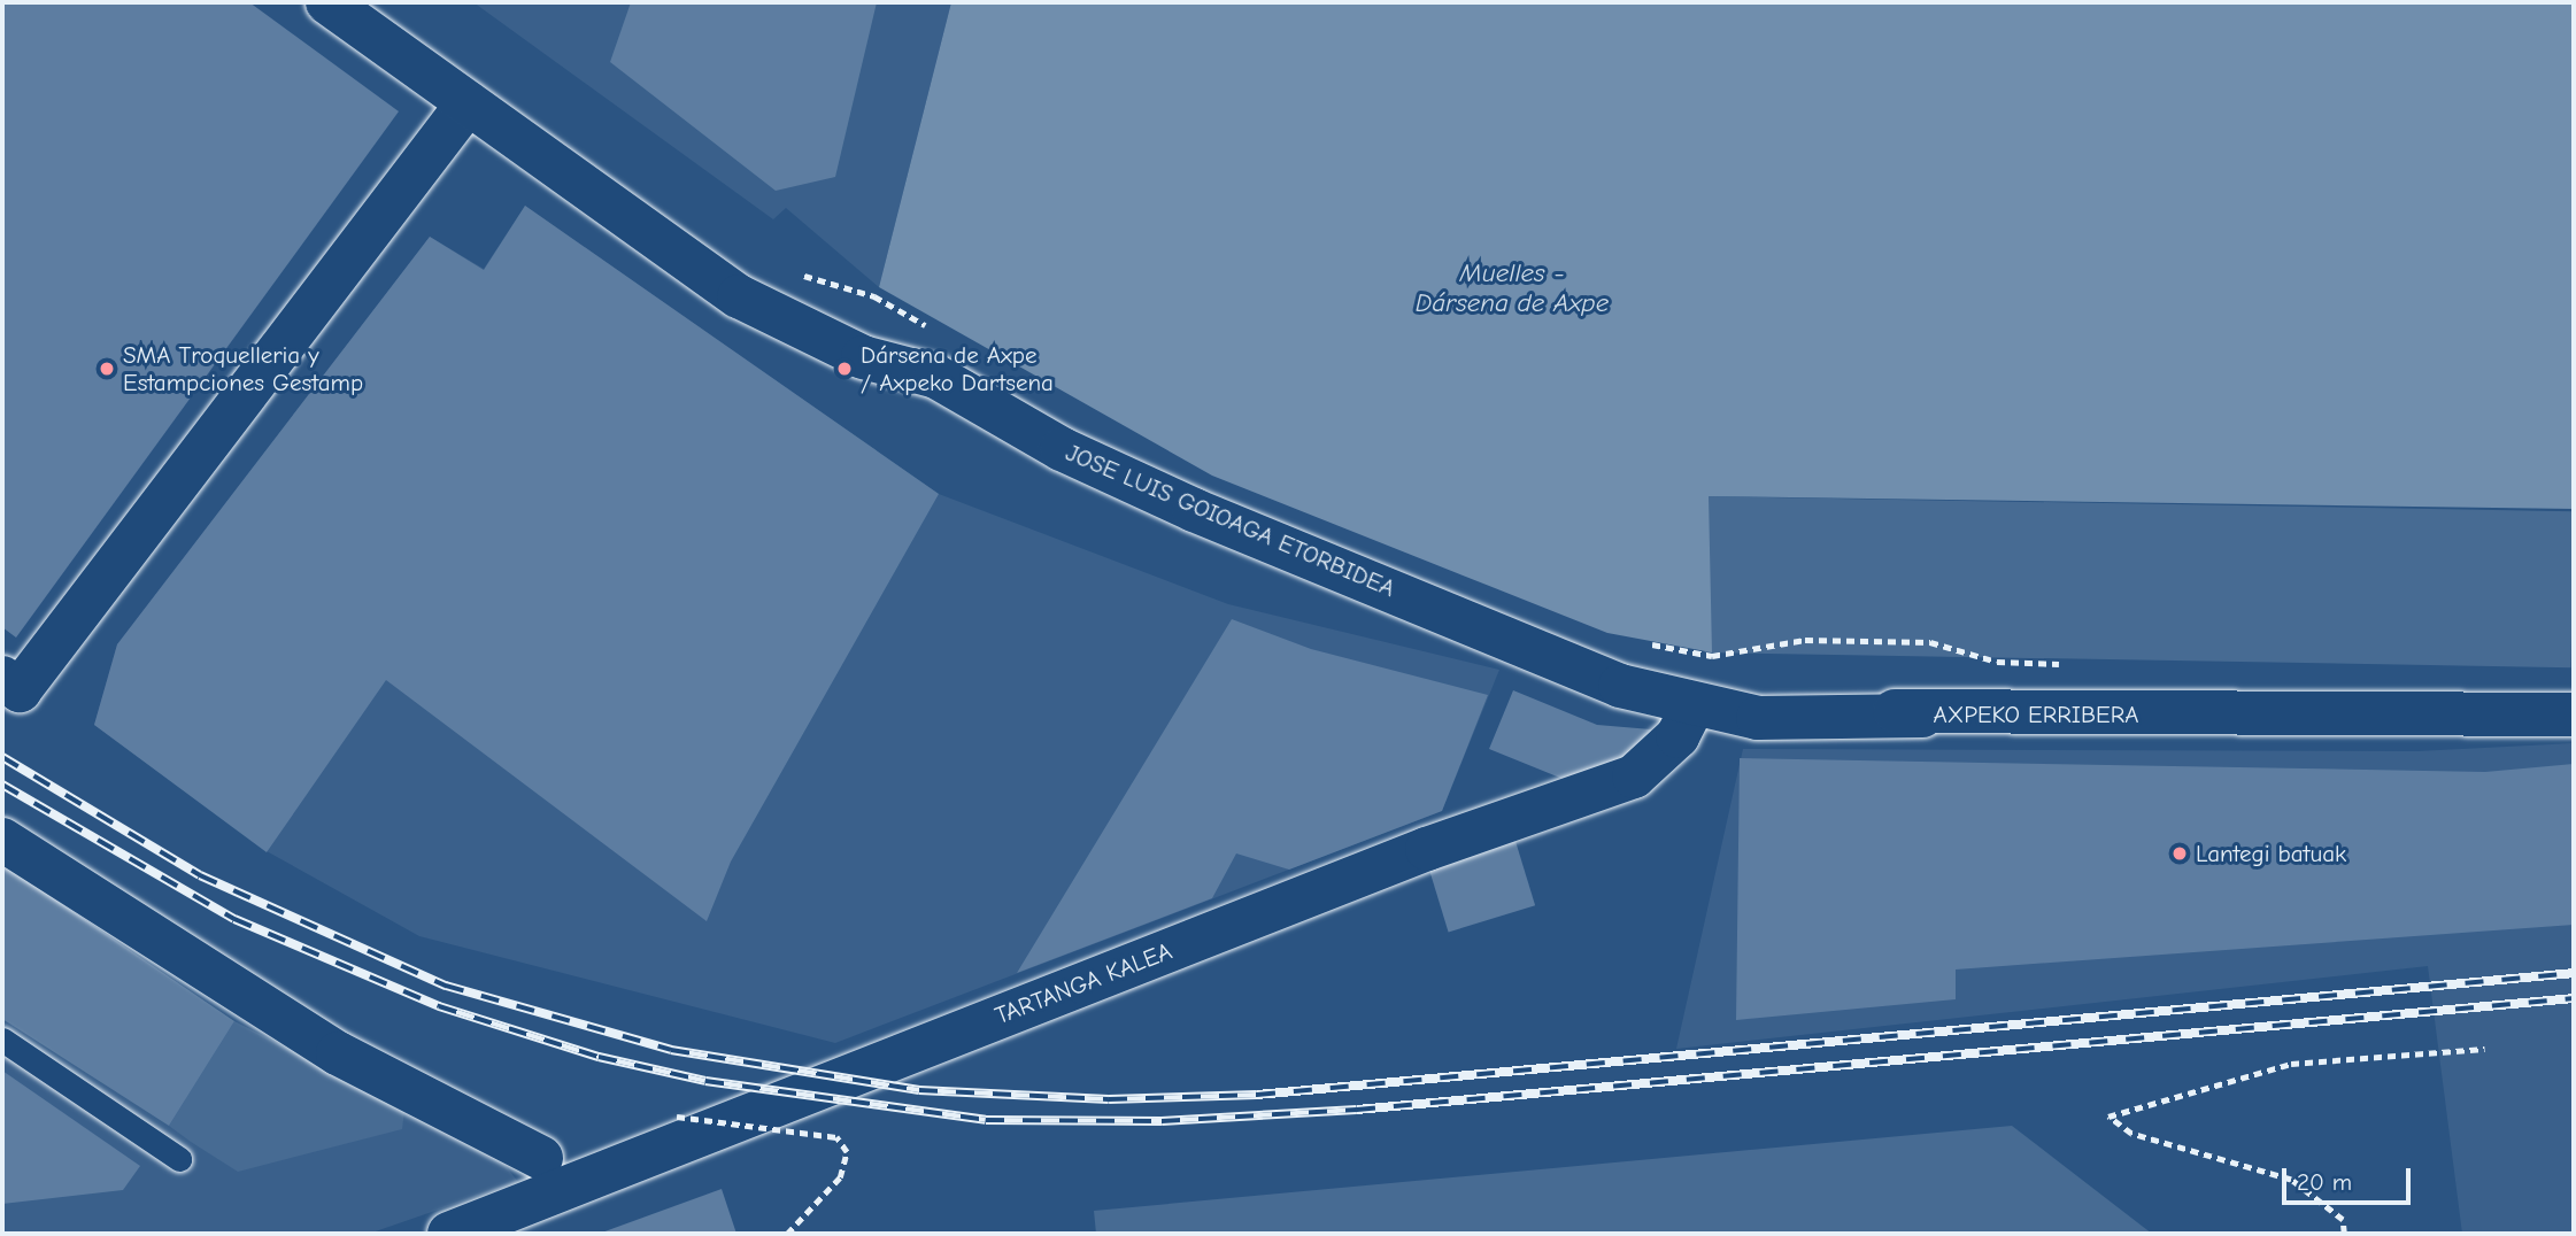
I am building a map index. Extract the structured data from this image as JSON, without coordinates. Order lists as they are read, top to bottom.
{
  "streets": {
    "main road": ["JOSE LUIS GOIOAGA ETORBIDEA", "AXPEKO ERRIBERA", "TARTANGA KALEA"]
  },
  "crossings": [
    ["JOSE LUIS GOIOAGA ETORBIDEA", "AXPEKO ERRIBERA"],
    ["JOSE LUIS GOIOAGA ETORBIDEA", "TARTANGA KALEA"]
  ],
  "water": ["Muelles - Dársena de Axpe"],
  "places": ["SMA Troquelleria y Estampciones Gestamp", "Dársena de Axpe / Axpeko Dartsena", "Lantegi batuak"],
  "scale_bar": "20 m"
}
